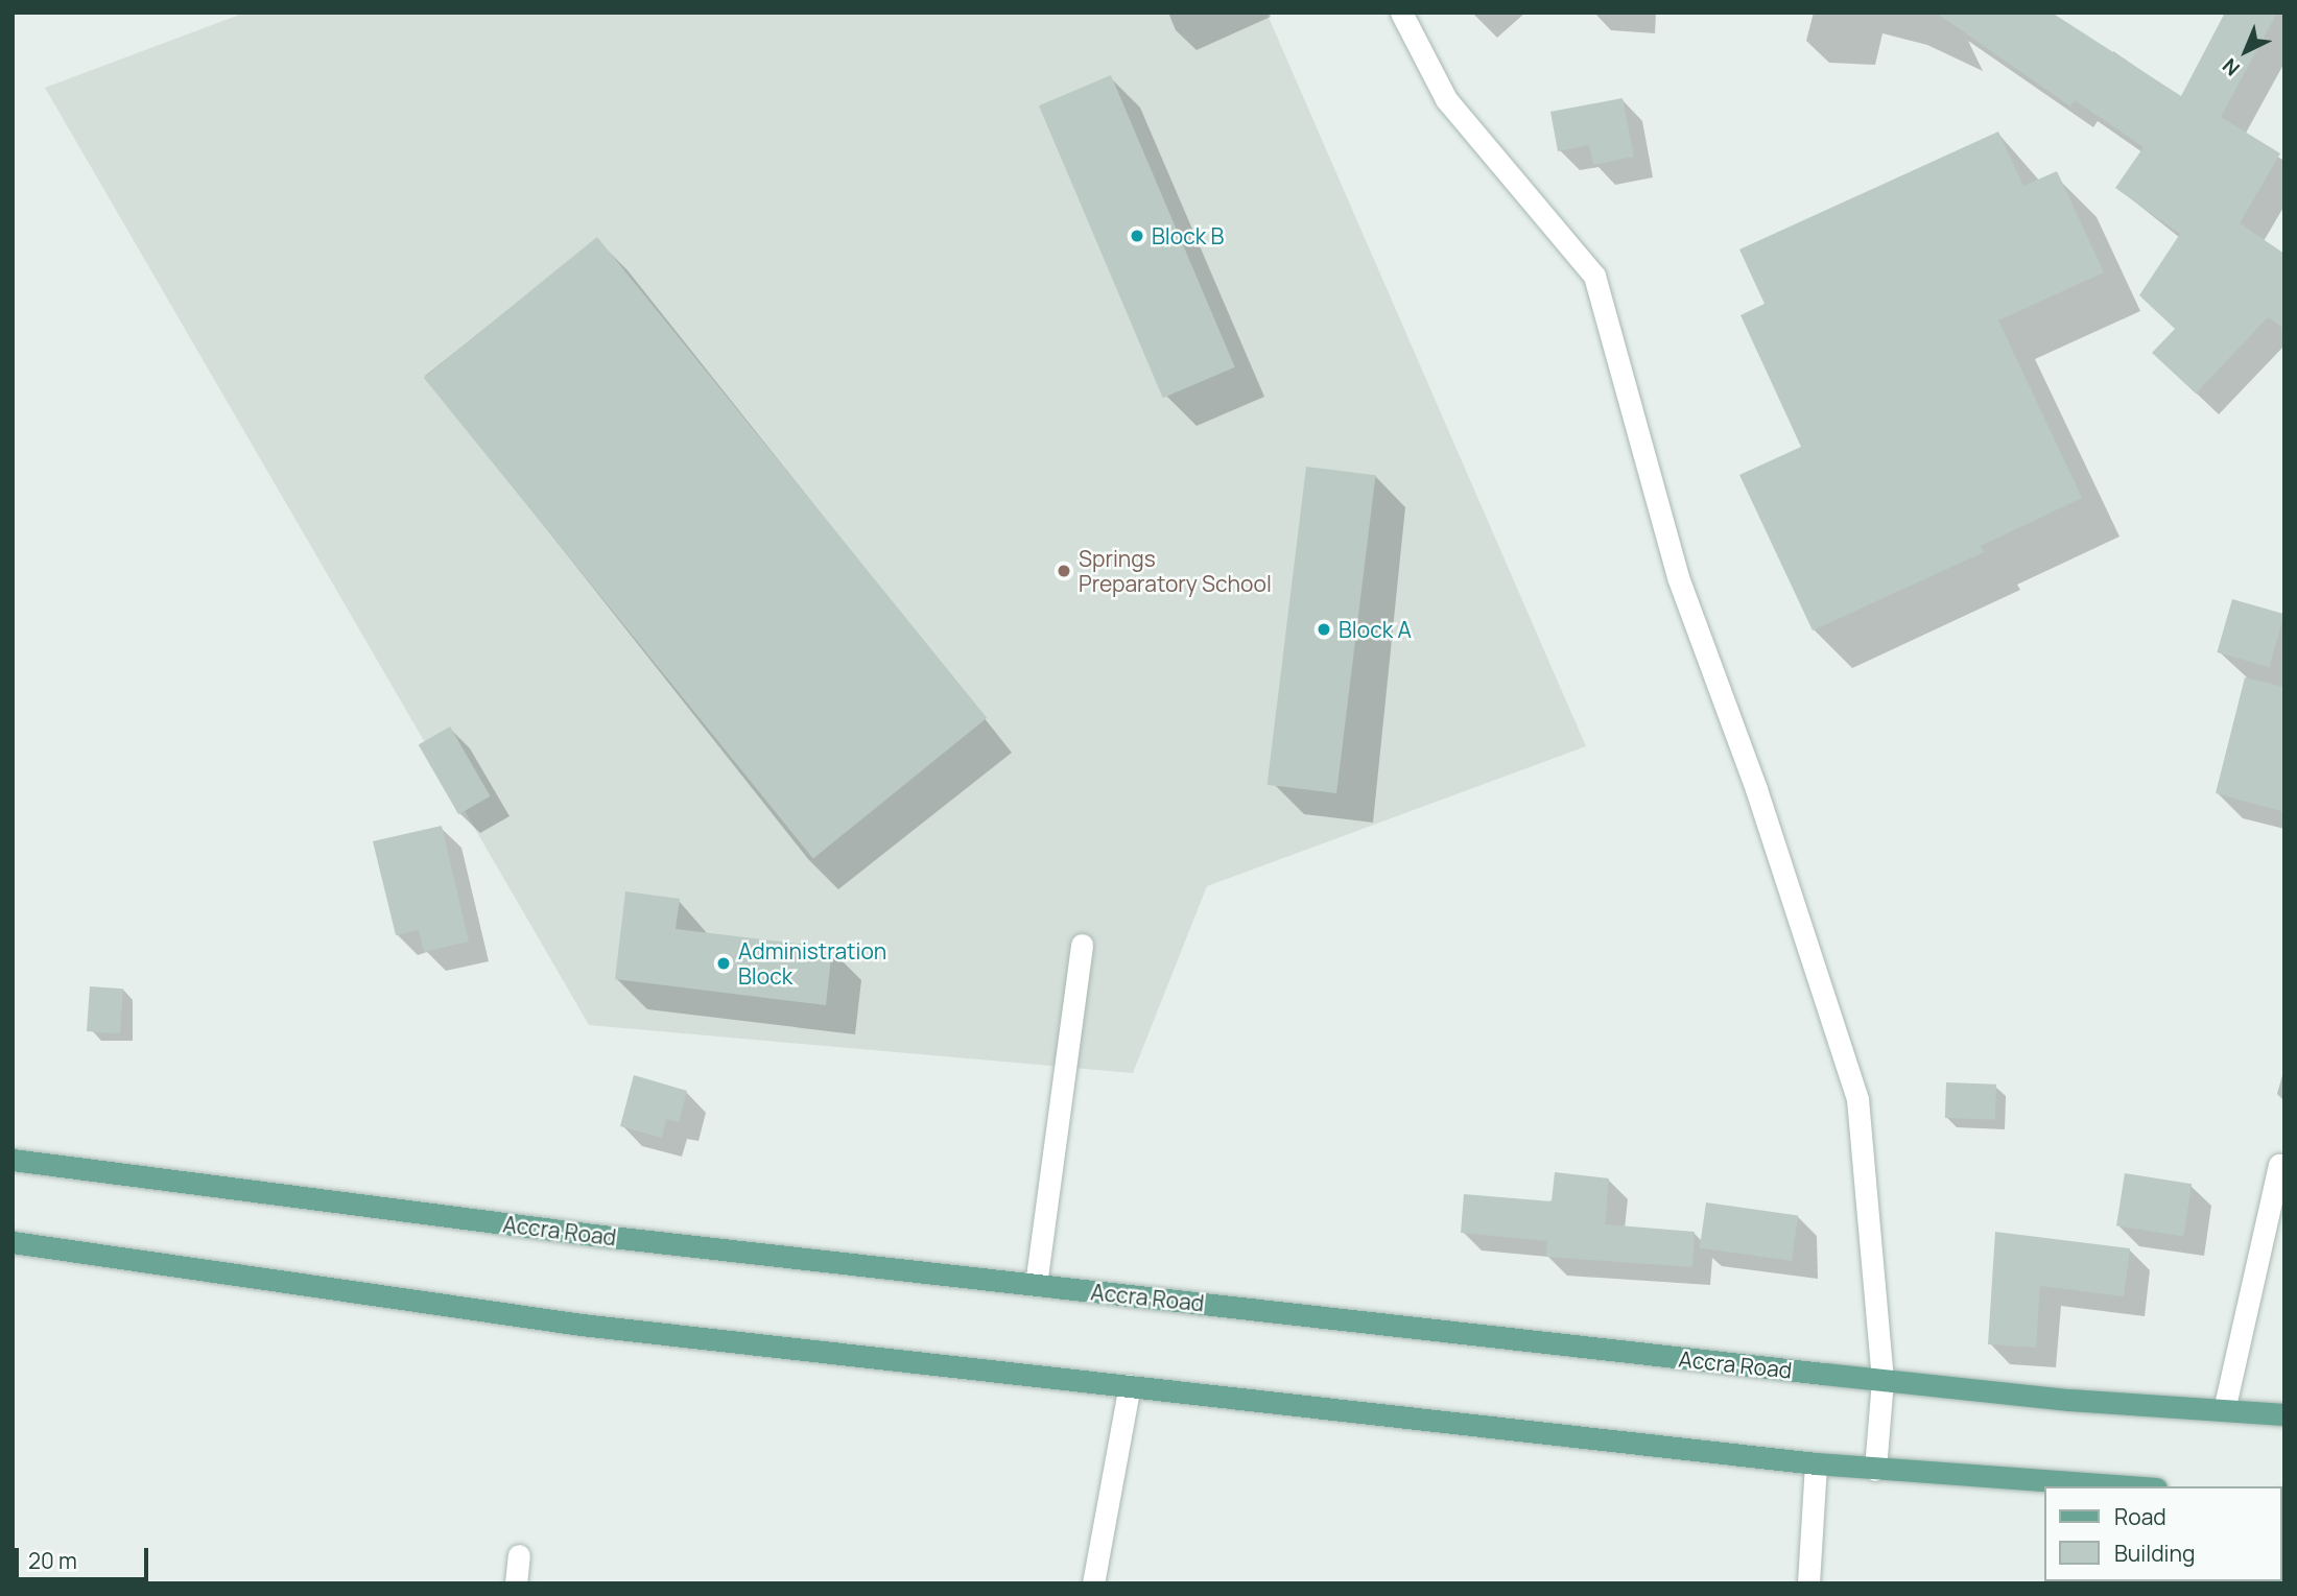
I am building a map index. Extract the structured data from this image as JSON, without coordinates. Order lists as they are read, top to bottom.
{
  "streets": {
    "main road": ["Accra Road"]
  },
  "places": [
    "Block B",
    "Springs Preparatory School",
    "Block A",
    "Administration Block"
  ],
  "legend": ["Road", "Building"],
  "scale_bar": "20 m",
  "north": "bottom left"
}
